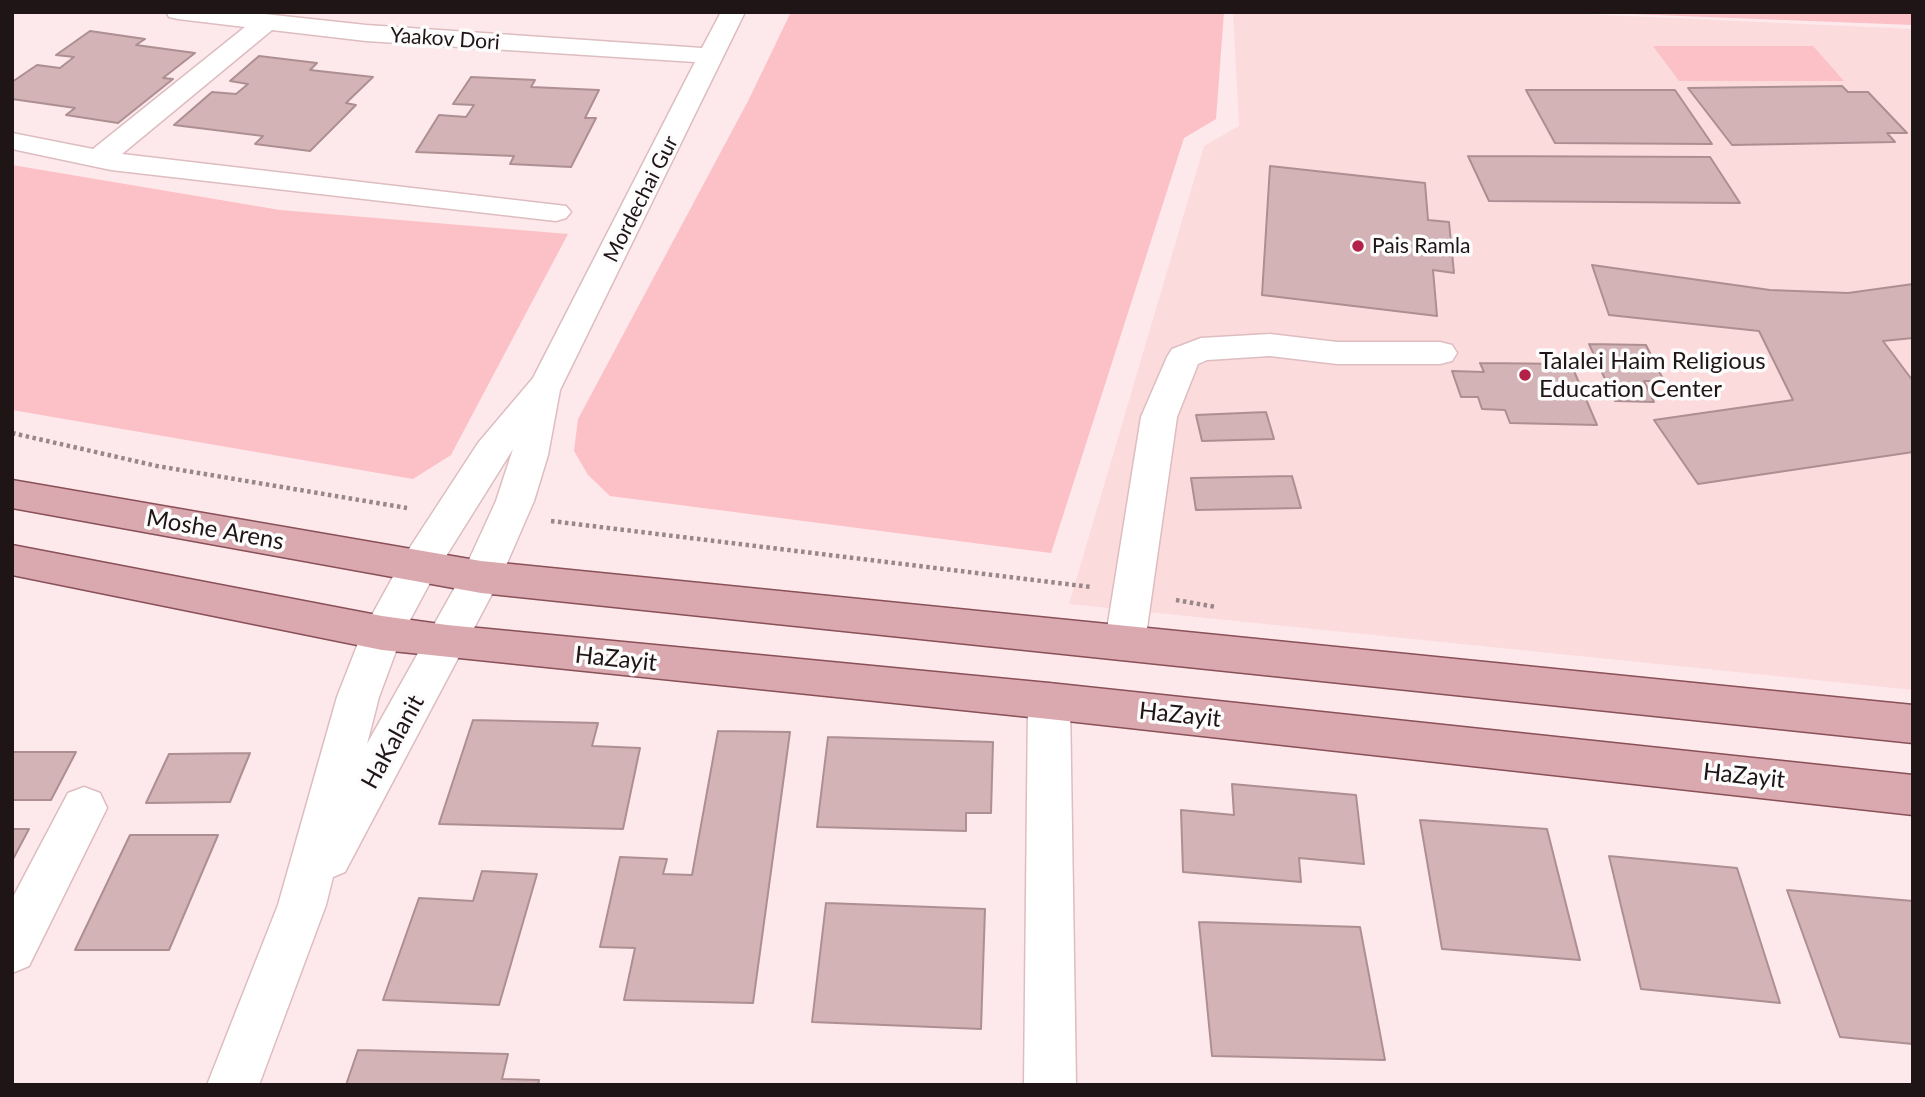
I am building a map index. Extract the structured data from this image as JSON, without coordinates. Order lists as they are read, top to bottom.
{
  "streets": {
    "main road": ["Moshe Arens", "HaZayit"],
    "street": ["Yaakov Dori", "Mordechai Gur", "HaKalanit"]
  },
  "crossings": [
    ["Yaakov Dori", "Mordechai Gur"],
    ["Mordechai Gur", "Moshe Arens"],
    ["Mordechai Gur", "HaKalanit"],
    ["Moshe Arens", "HaKalanit"],
    ["HaZayit", "HaKalanit"]
  ],
  "places": ["Pais Ramla", "Talalei Haim Religious Education Center"]
}
